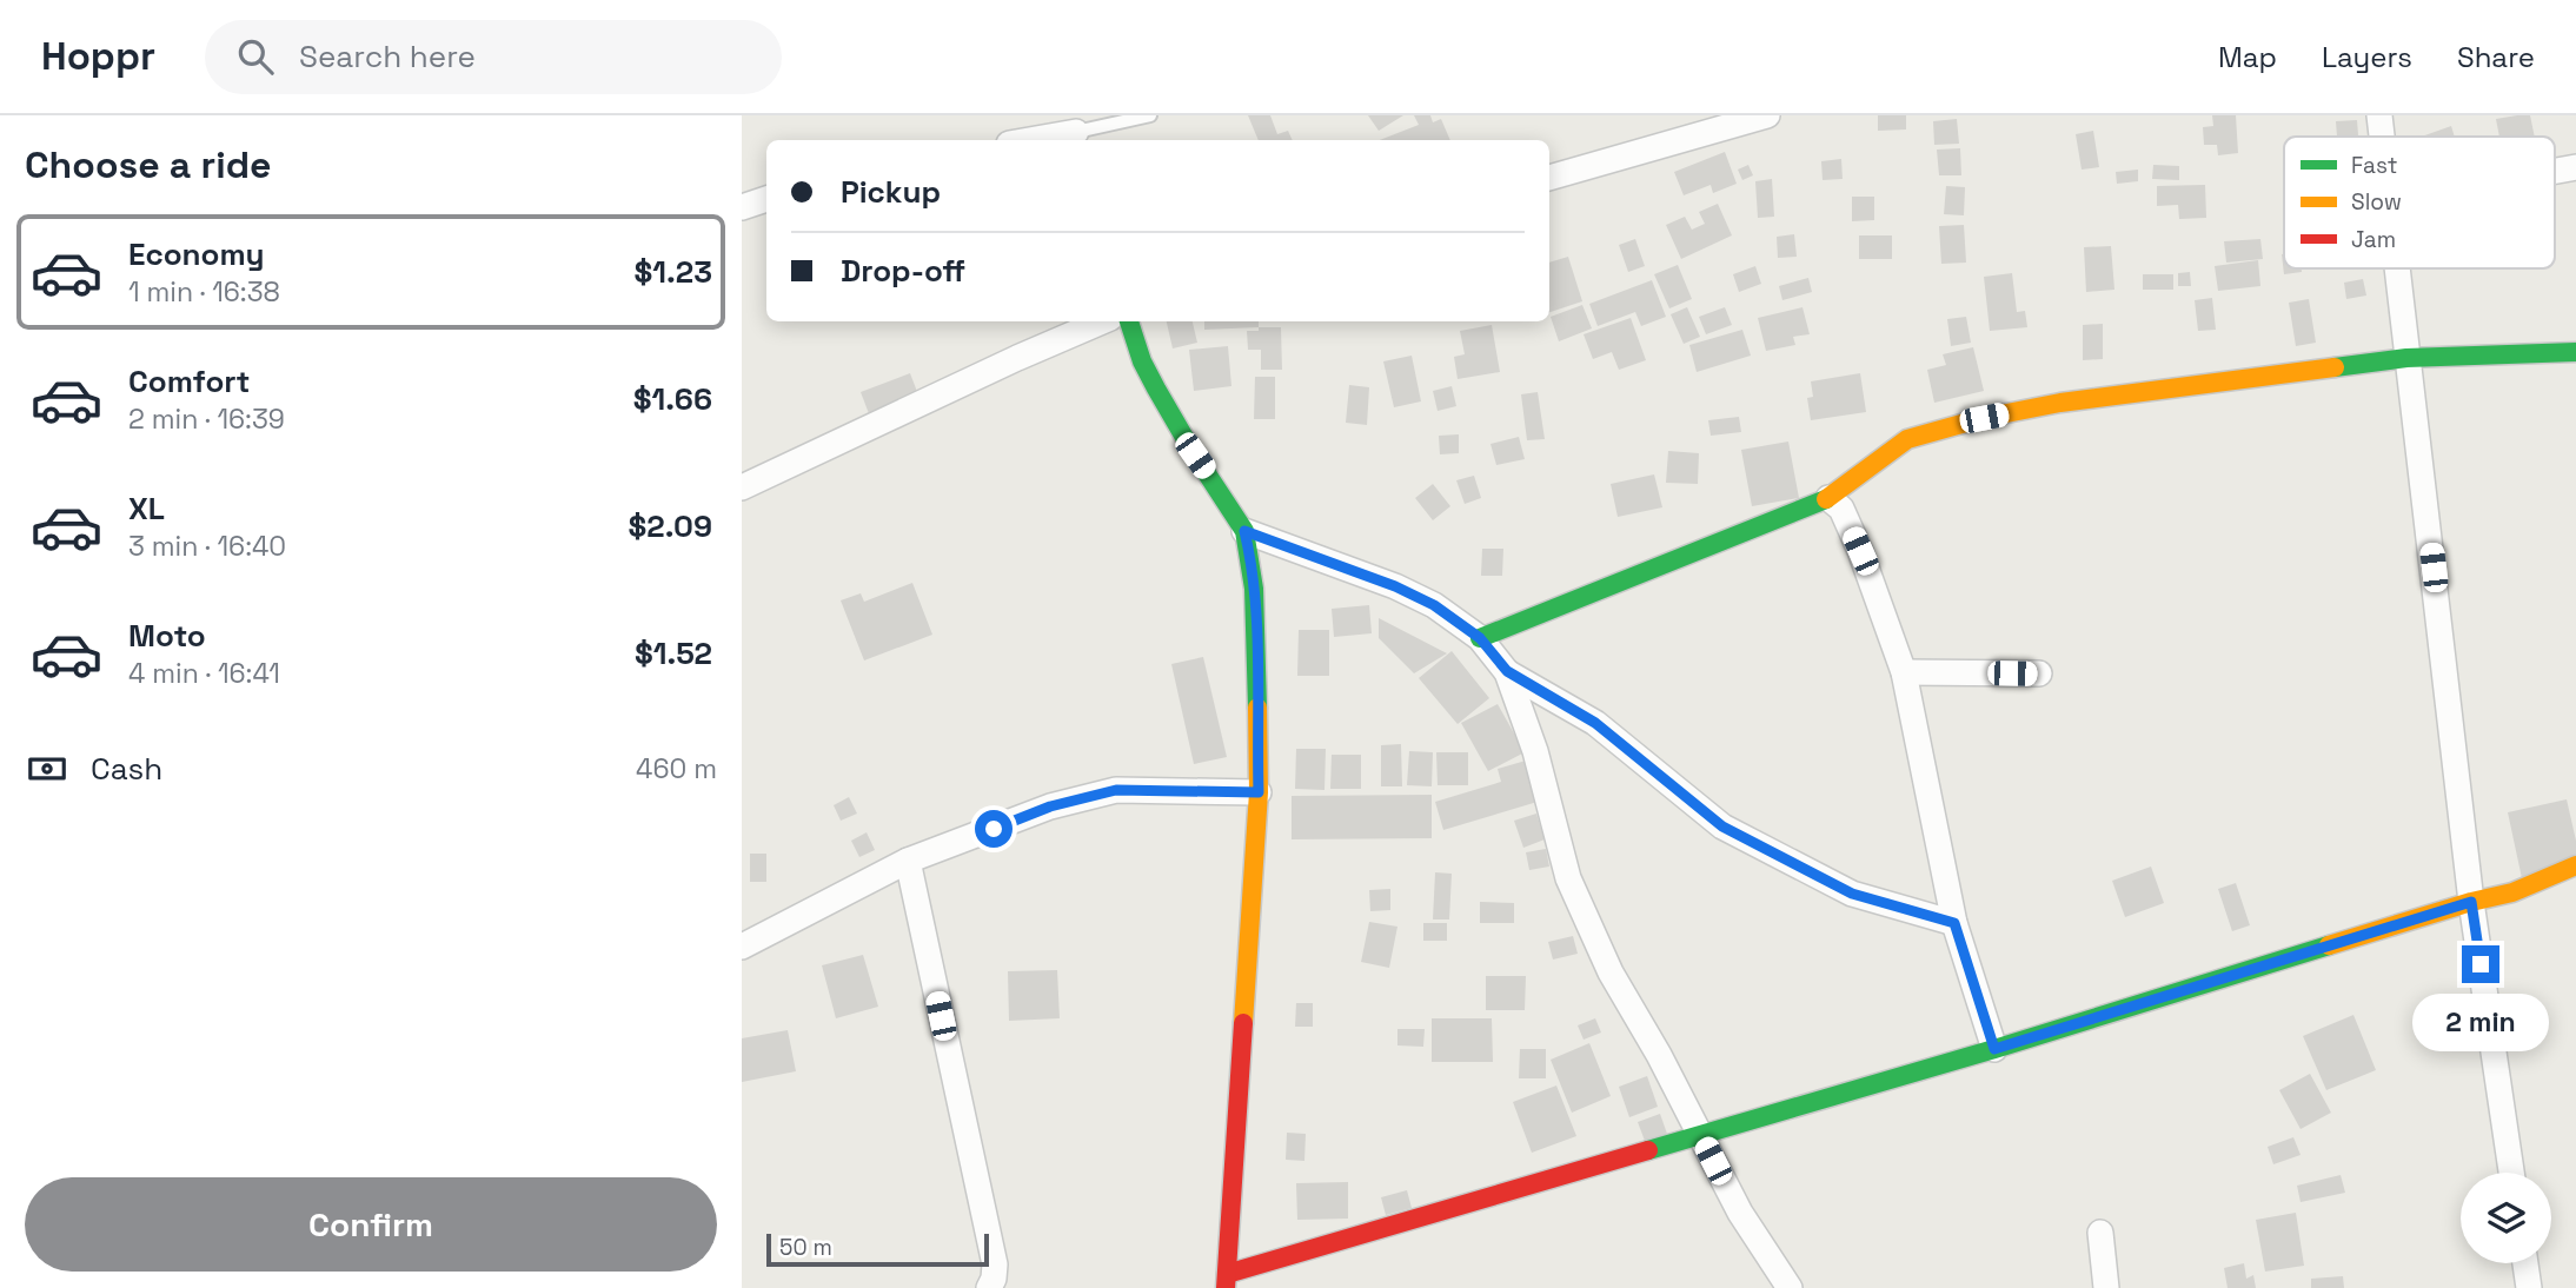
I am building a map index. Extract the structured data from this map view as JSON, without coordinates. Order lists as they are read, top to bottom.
{
  "legend": ["Fast", "Slow", "Jam"],
  "scale_bar": "50 m",
  "page": {
    "header": "Hoppr",
    "search": "Search here",
    "nav": ["Map", "Layers", "Share"],
    "heading": "Choose a ride",
    "banner": ["Pickup", "Drop-off"],
    "list": [
      {
        "name": "Economy",
        "note": "1 min · 16:38",
        "value": "$1.23"
      },
      {
        "name": "Comfort",
        "note": "2 min · 16:39",
        "value": "$1.66"
      },
      {
        "name": "XL",
        "note": "3 min · 16:40",
        "value": "$2.09"
      },
      {
        "name": "Moto",
        "note": "4 min · 16:41",
        "value": "$1.52"
      }
    ],
    "pay": ["Cash", "460 m"],
    "bubble": "2 min",
    "buttons": "Confirm",
    "scale": "50 m"
  }
}
